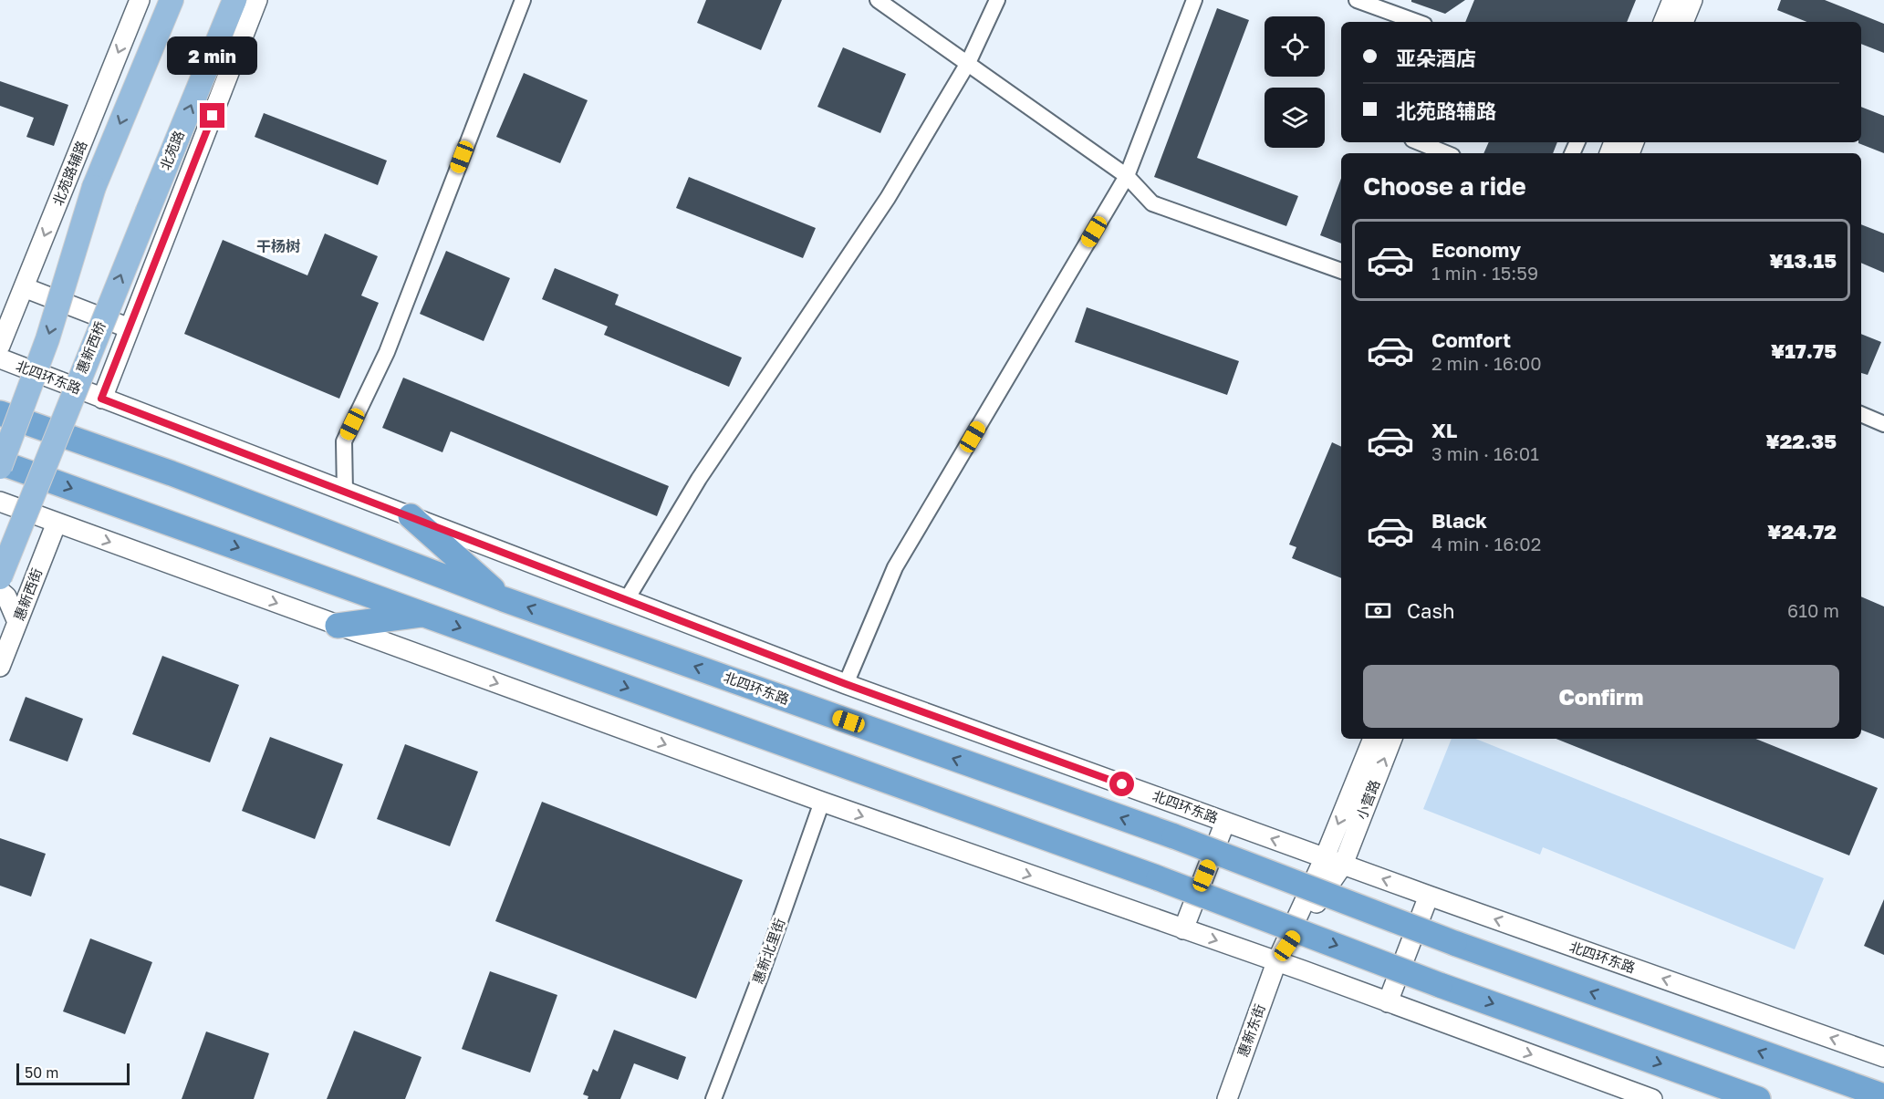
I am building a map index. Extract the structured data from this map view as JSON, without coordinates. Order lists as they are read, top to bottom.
{
  "streets": {
    "highway": ["北四环东路"],
    "main road": ["北苑路", "惠新西桥"],
    "street": [
      "北苑路辅路",
      "惠新西街",
      "小营路",
      "惠新北里街",
      "惠新东街"
    ]
  },
  "crossings": [
    ["北苑路", "惠新西桥"],
    ["北四环东路", "小营路"],
    ["小营路", "惠新东街"]
  ],
  "districts": ["干杨树"],
  "scale_bar": "50 m",
  "page": {
    "banner": ["亚朵酒店", "北苑路辅路"],
    "bubble": "2 min",
    "heading": "Choose a ride",
    "list": [
      {
        "name": "Economy",
        "note": "1 min · 15:59",
        "value": "¥13.15"
      },
      {
        "name": "Comfort",
        "note": "2 min · 16:00",
        "value": "¥17.75"
      },
      {
        "name": "XL",
        "note": "3 min · 16:01",
        "value": "¥22.35"
      },
      {
        "name": "Black",
        "note": "4 min · 16:02",
        "value": "¥24.72"
      }
    ],
    "pay": ["Cash", "610 m"],
    "buttons": "Confirm",
    "scale": "50 m"
  }
}
